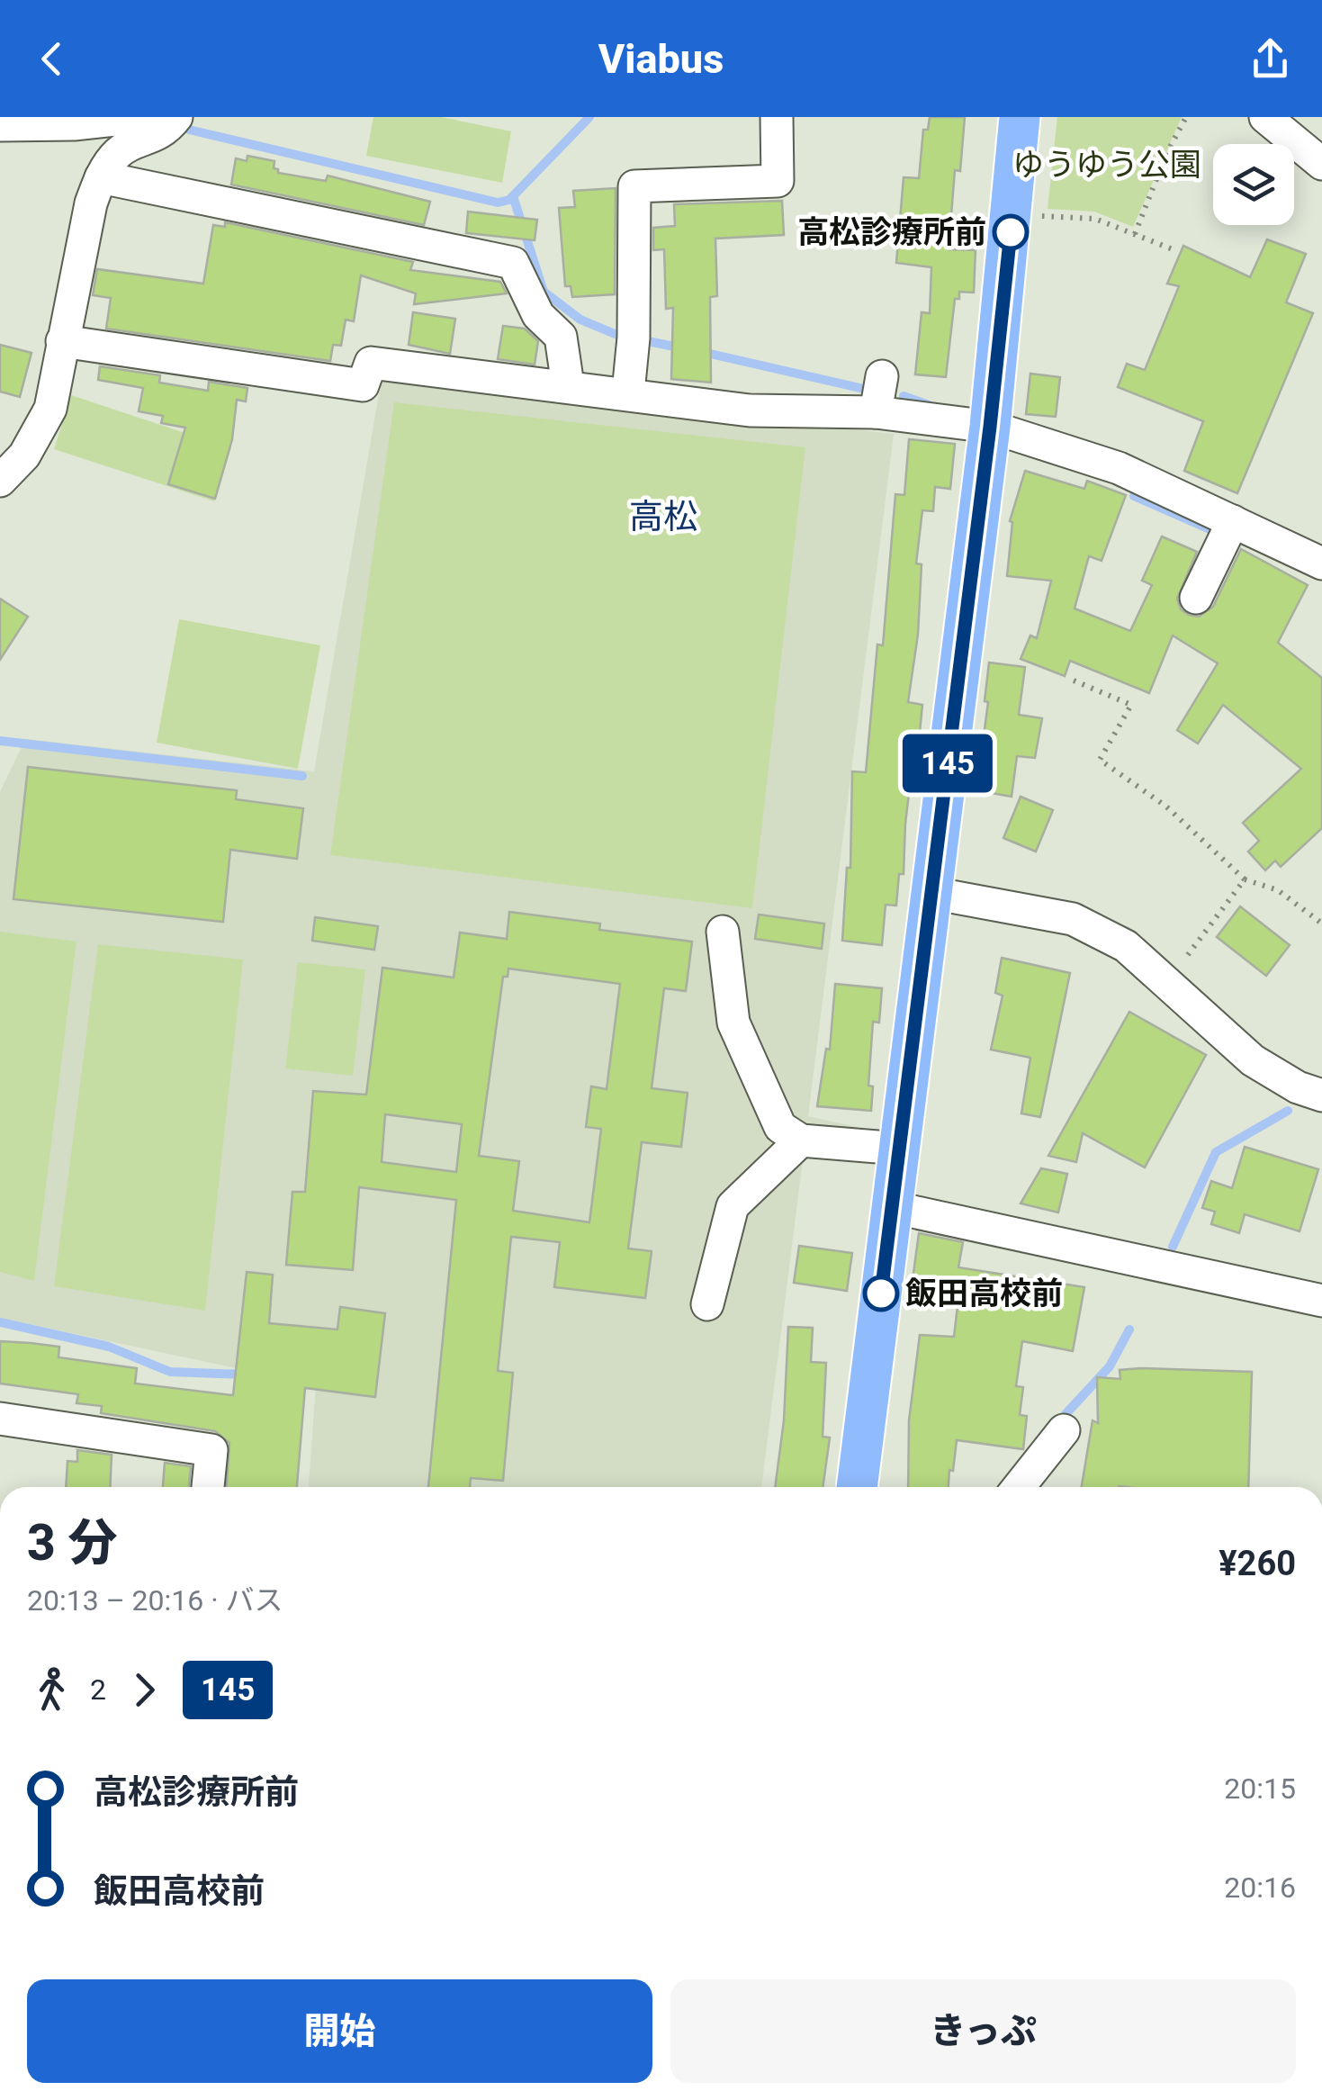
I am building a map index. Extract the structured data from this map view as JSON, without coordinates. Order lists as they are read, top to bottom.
{
  "districts": ["高松"],
  "parks": ["ゆうゆう公園"],
  "places": ["高松診療所前", "飯田高校前"],
  "lines": ["bus line 145"],
  "page": {
    "header": "Viabus",
    "on_map": "145",
    "heading": ["3 分", "20:13 – 20:16 · バス", "¥260"],
    "legs": ["2", "145"],
    "list": [
      {
        "name": "高松診療所前",
        "value": "20:15"
      },
      {
        "name": "飯田高校前",
        "value": "20:16"
      }
    ],
    "buttons": ["開始", "きっぷ"]
  }
}
